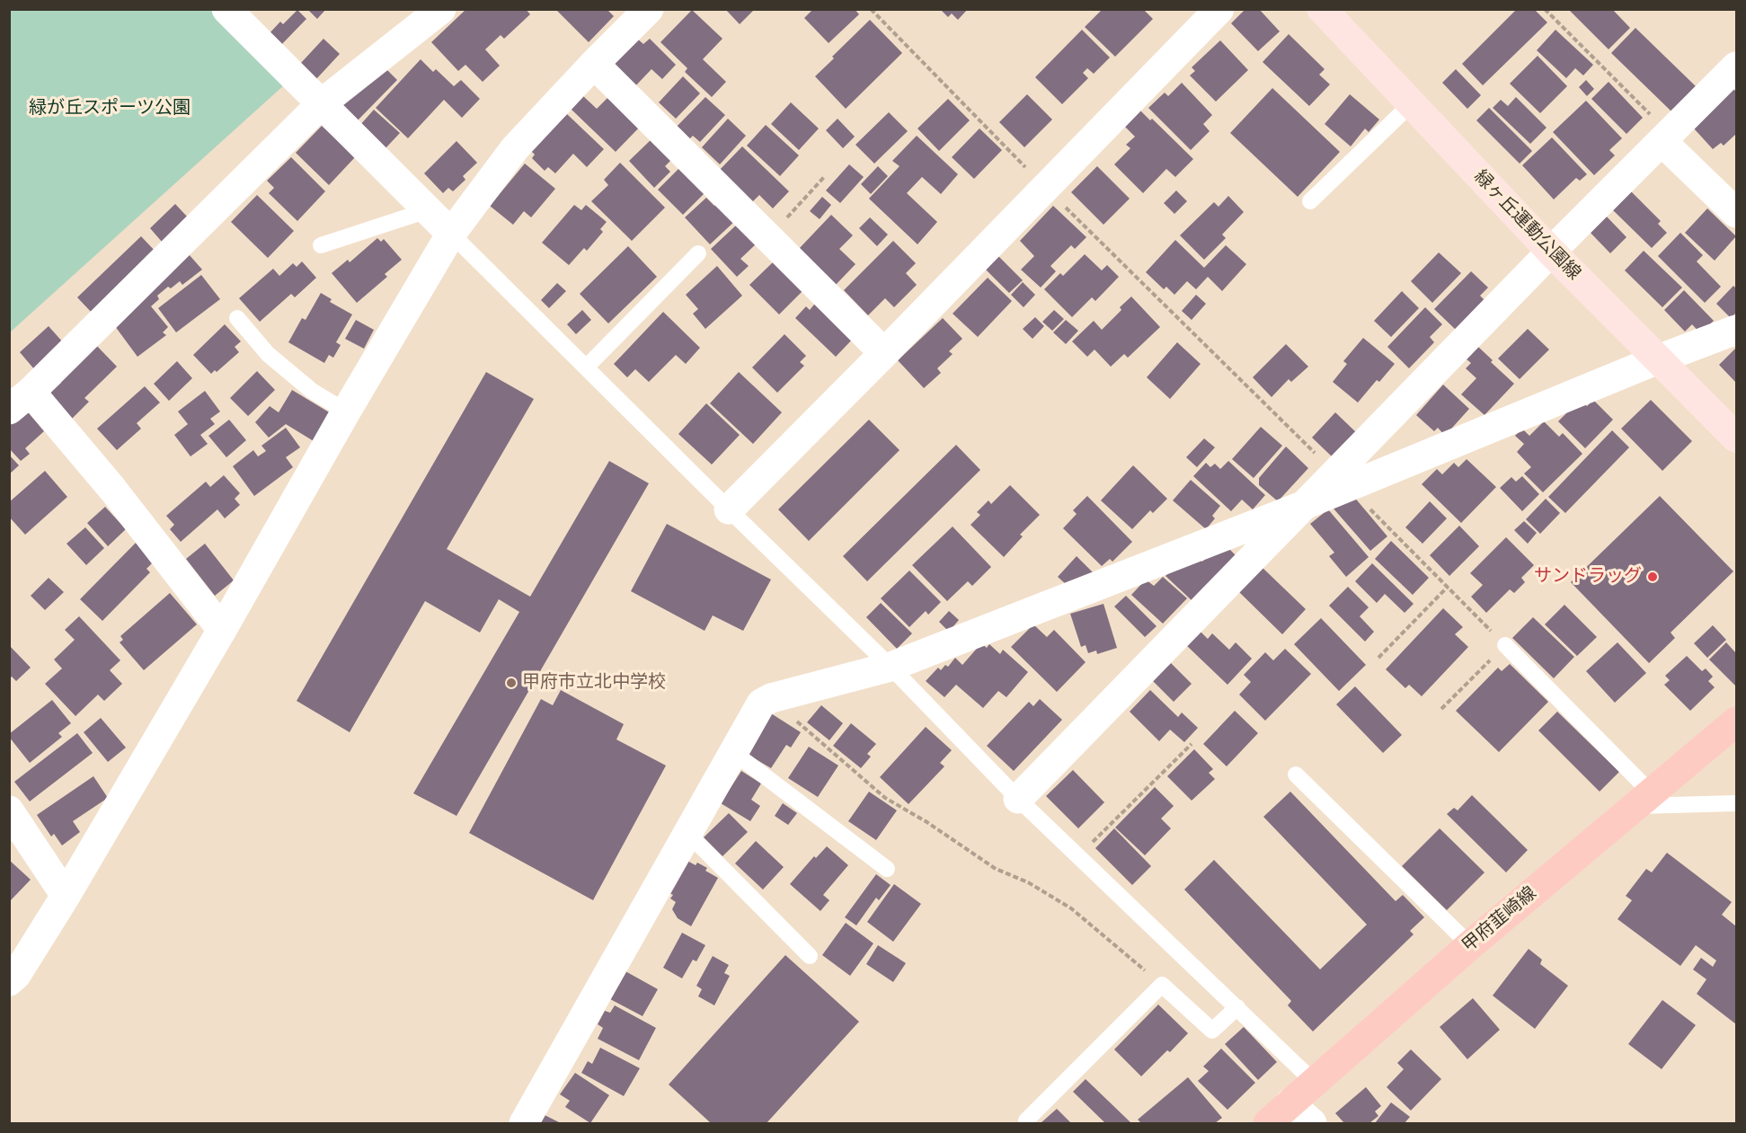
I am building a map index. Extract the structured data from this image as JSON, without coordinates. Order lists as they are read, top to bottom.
{
  "streets": {
    "main road": ["緑ヶ丘運動公園線", "甲府韮崎線"]
  },
  "parks": ["緑が丘スポーツ公園"],
  "places": ["サンドラッグ", "甲府市立北中学校"]
}
